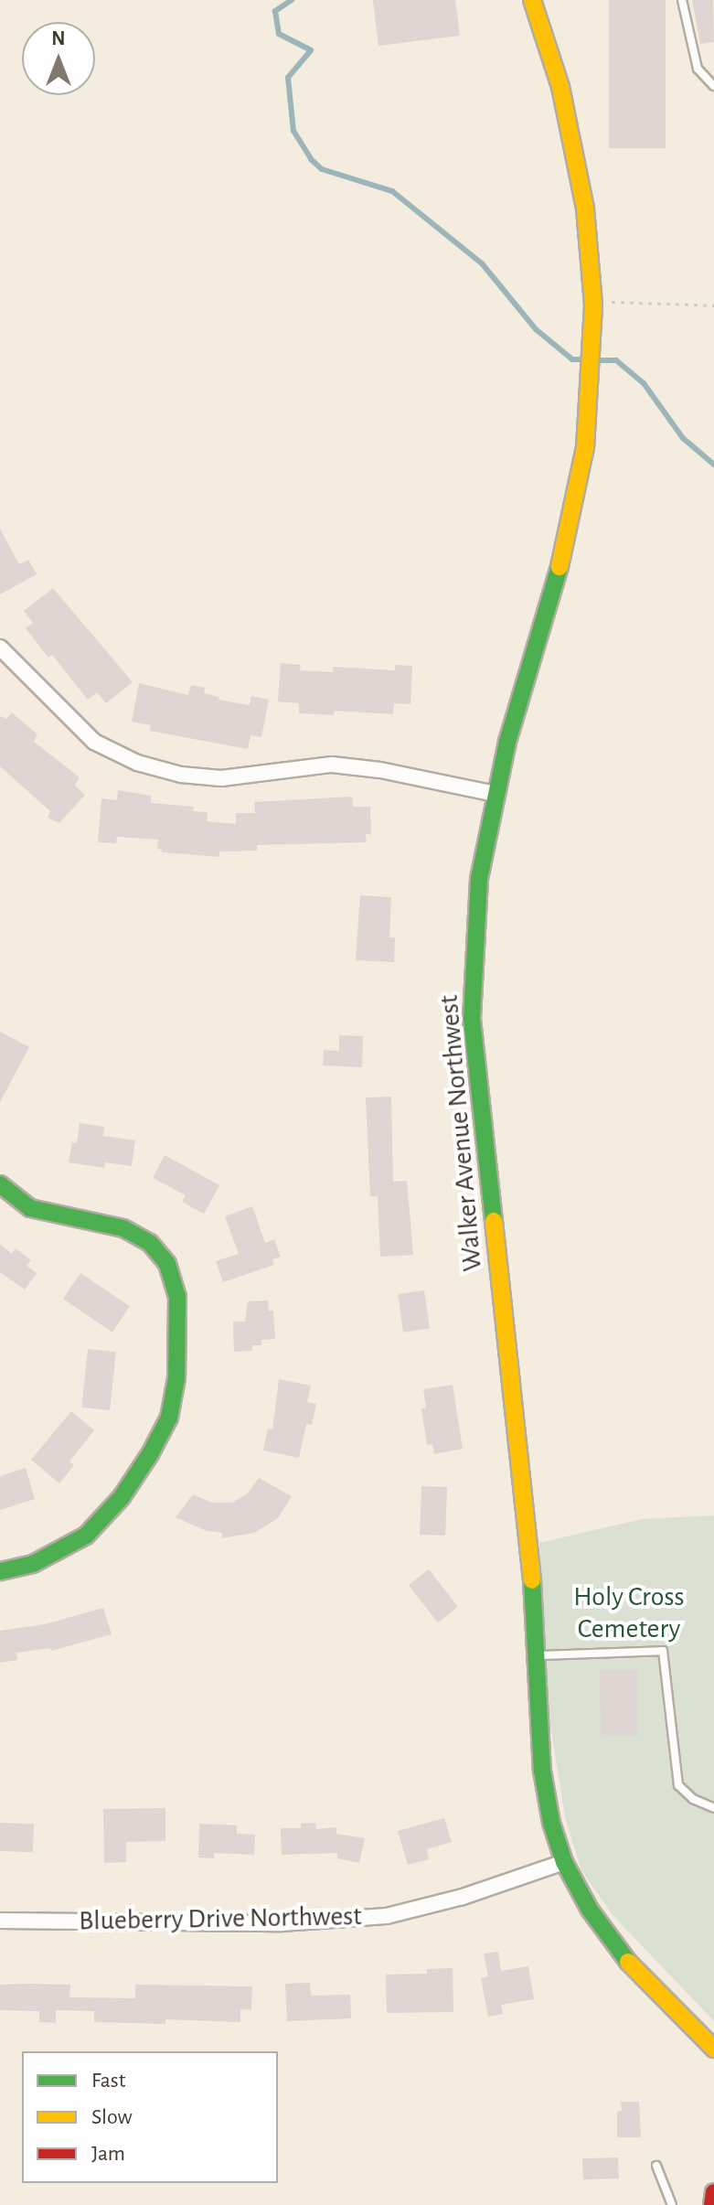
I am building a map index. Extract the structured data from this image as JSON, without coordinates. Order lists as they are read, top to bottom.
{
  "streets": {
    "main road": ["Walker Avenue Northwest"],
    "street": ["Blueberry Drive Northwest"]
  },
  "crossings": [
    ["Walker Avenue Northwest", "Blueberry Drive Northwest"]
  ],
  "parks": ["Holy Cross Cemetery"],
  "legend": ["Fast", "Slow", "Jam"],
  "north": "top"
}
